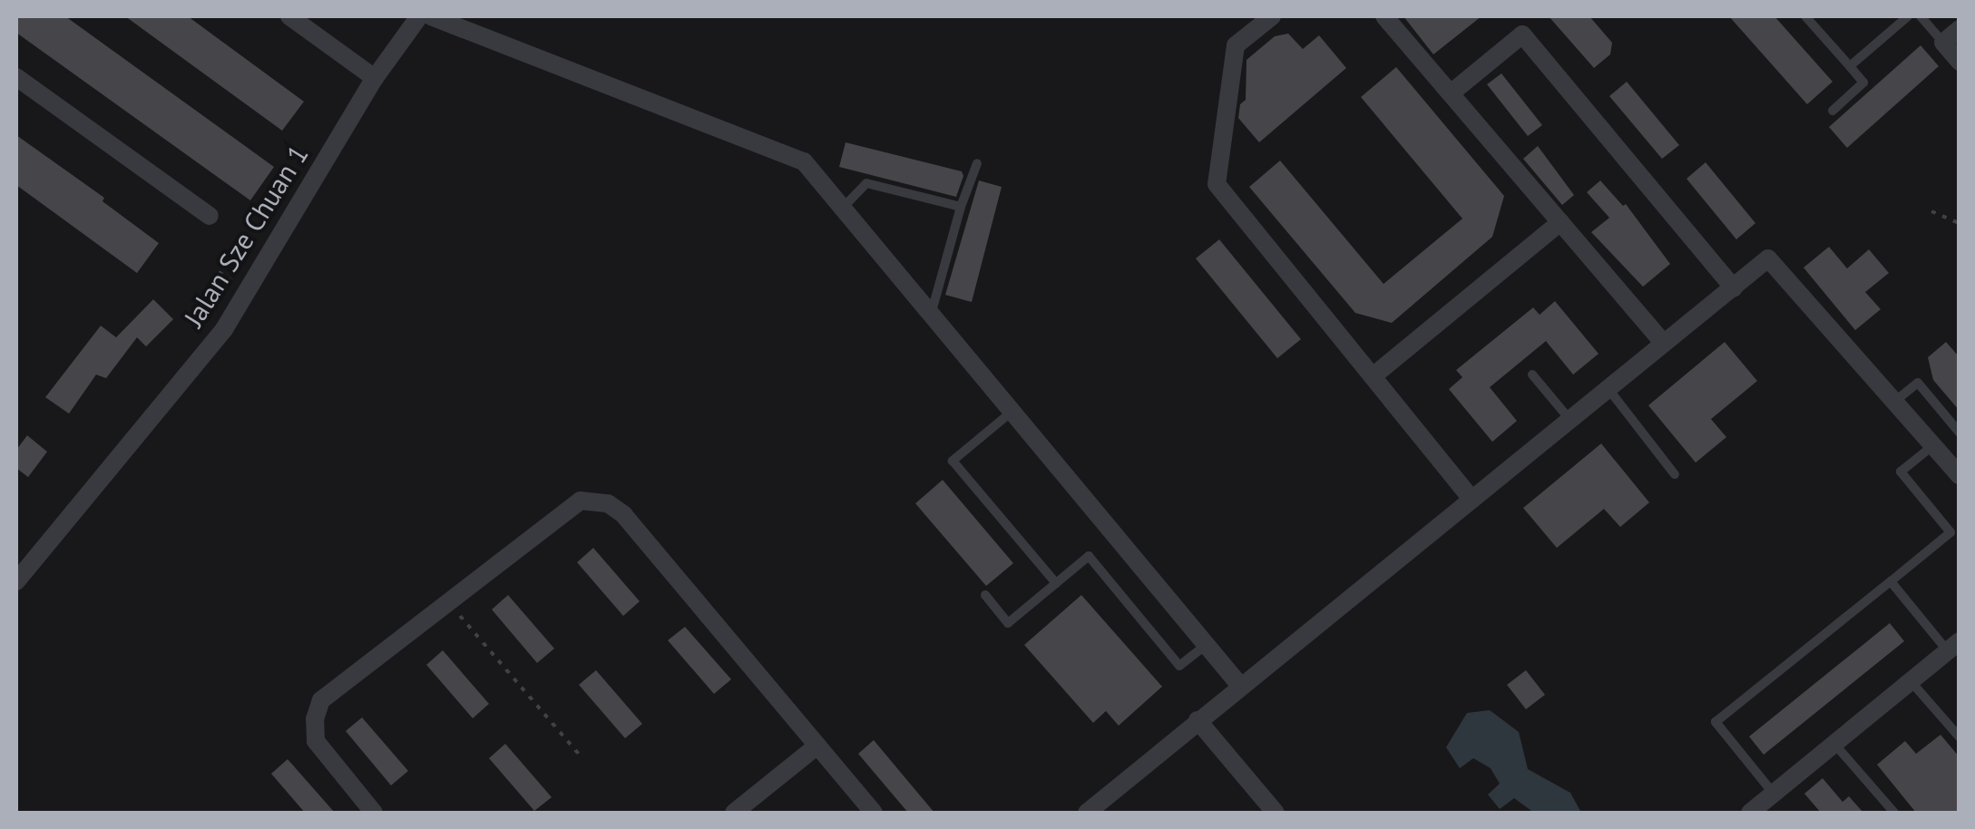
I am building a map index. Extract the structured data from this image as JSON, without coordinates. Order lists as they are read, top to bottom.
{
  "streets": {
    "street": ["Jalan Sze Chuan 1"]
  }
}
